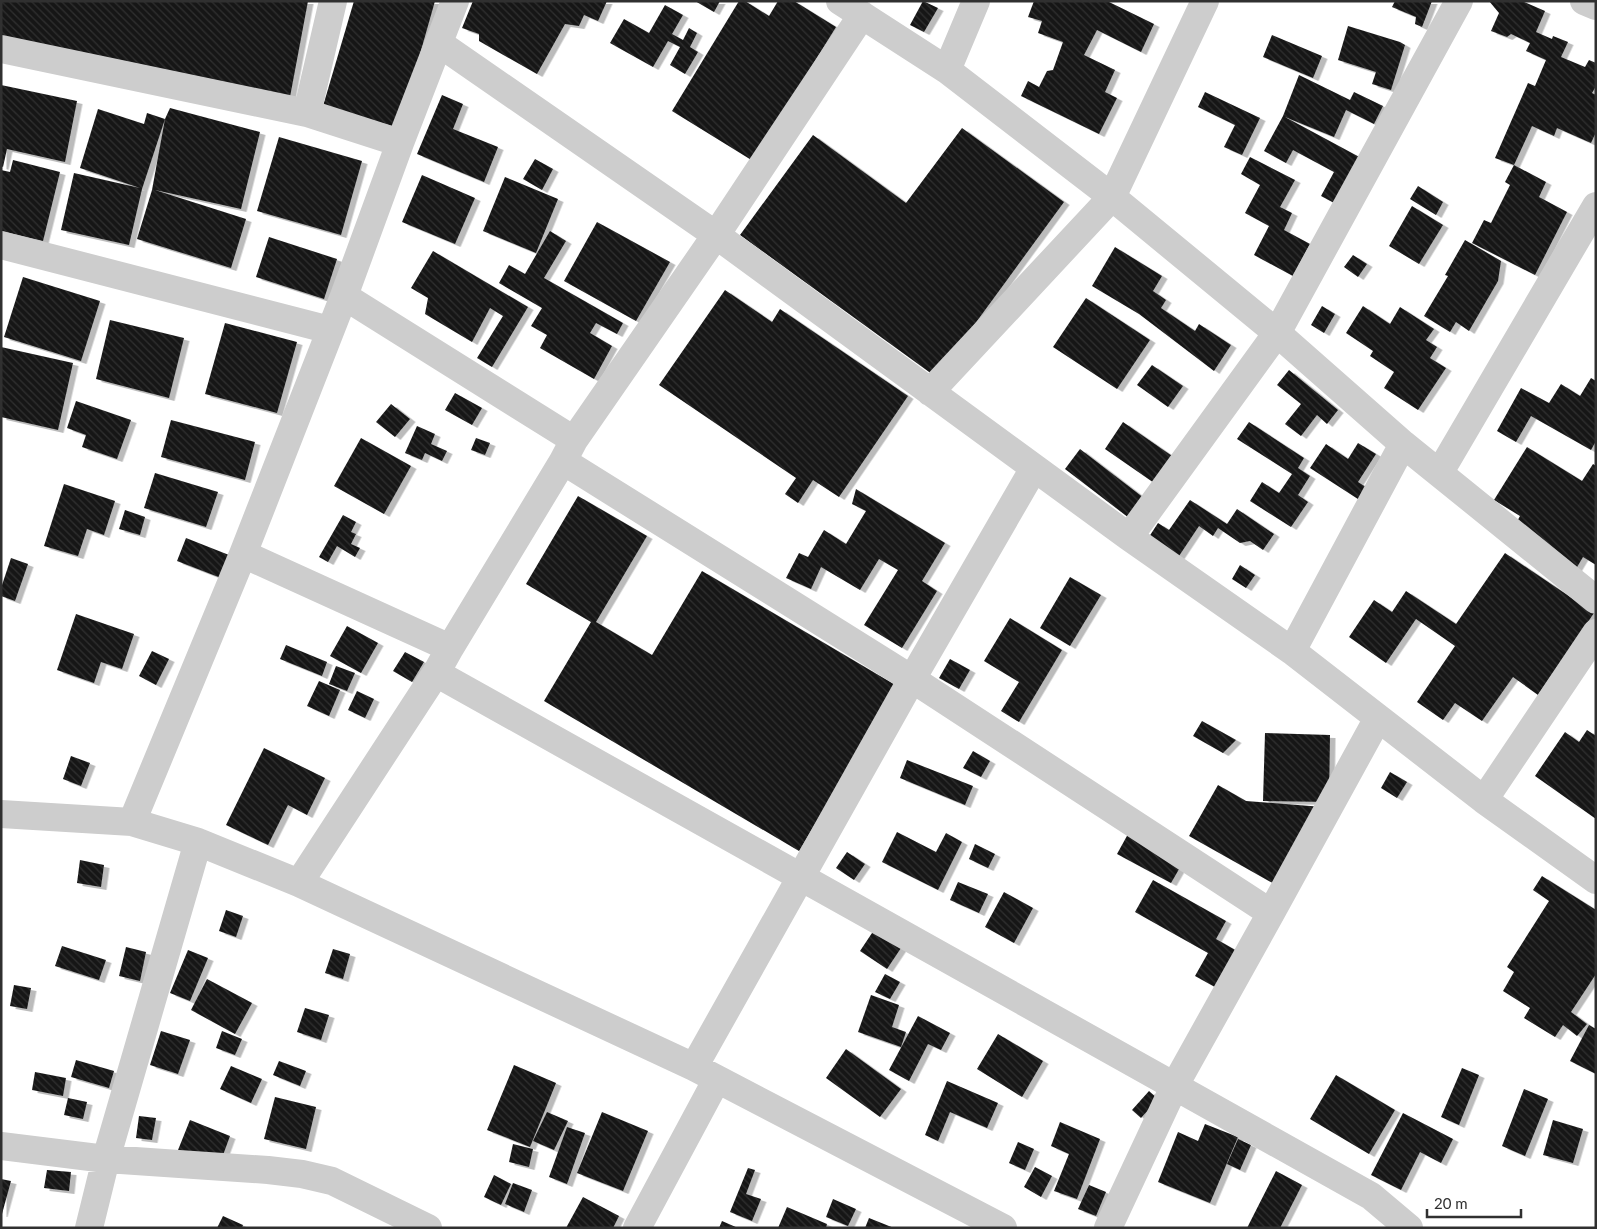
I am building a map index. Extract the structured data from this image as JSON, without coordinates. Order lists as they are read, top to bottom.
{
  "scale_bar": "20 m"
}
